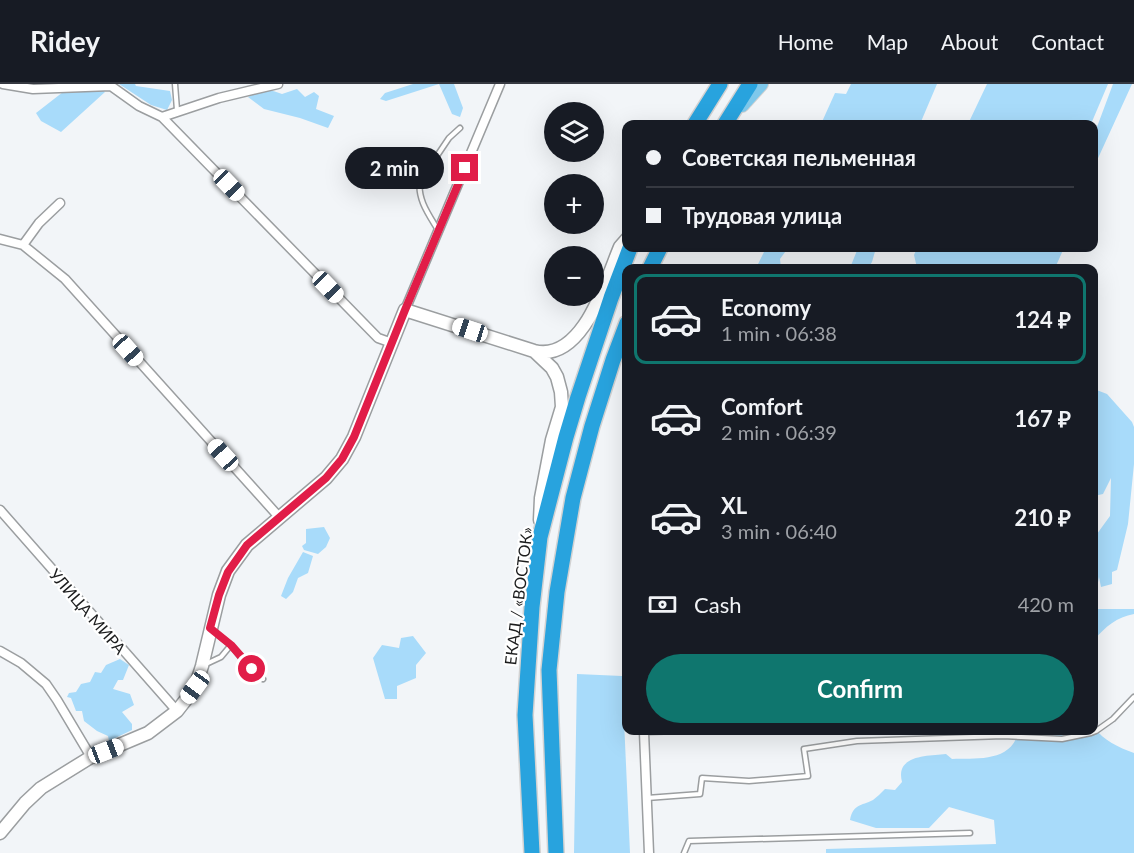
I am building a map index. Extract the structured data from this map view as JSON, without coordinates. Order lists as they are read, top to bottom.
{
  "streets": {
    "highway": ["ЕКАД / «ВОСТОК»"],
    "street": ["УЛИЦА МИРА"]
  },
  "page": {
    "header": "Ridey",
    "nav": [
      "Home",
      "Map",
      "About",
      "Contact"
    ],
    "map_buttons": ["+", "−"],
    "banner": ["Советская пельменная", "Трудовая улица"],
    "bubble": "2 min",
    "list": [
      {
        "name": "Economy",
        "note": "1 min · 06:38",
        "value": "124 ₽"
      },
      {
        "name": "Comfort",
        "note": "2 min · 06:39",
        "value": "167 ₽"
      },
      {
        "name": "XL",
        "note": "3 min · 06:40",
        "value": "210 ₽"
      }
    ],
    "pay": ["Cash", "420 m"],
    "buttons": "Confirm"
  }
}
